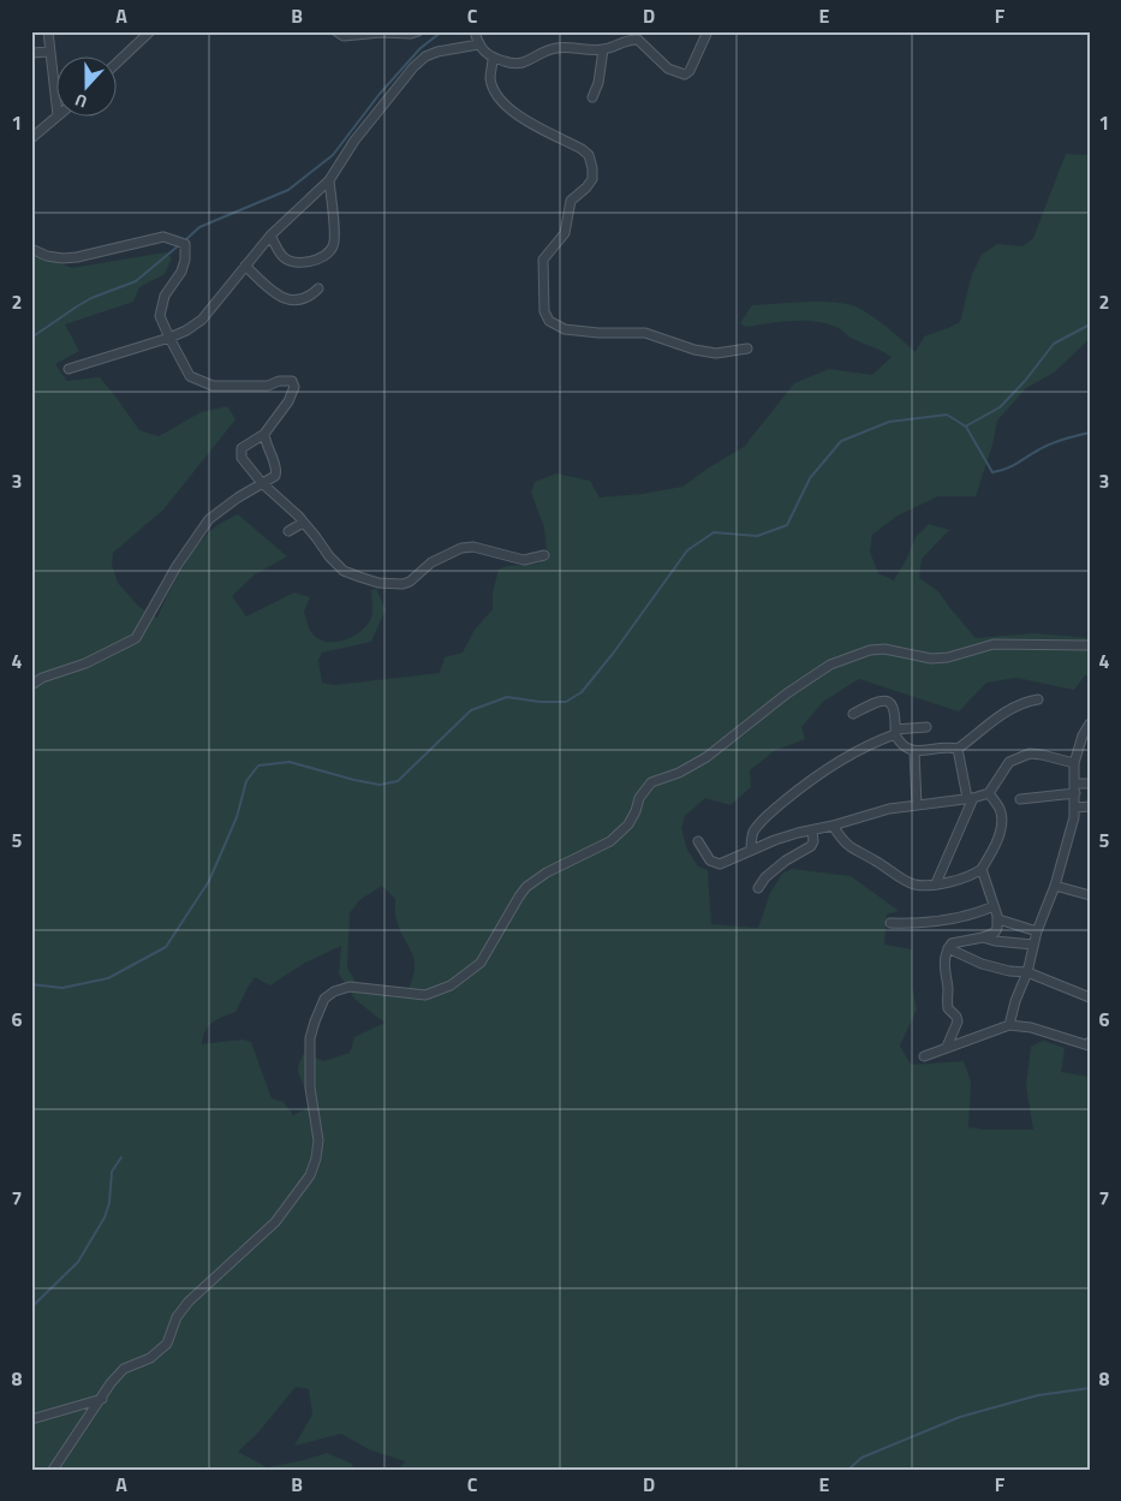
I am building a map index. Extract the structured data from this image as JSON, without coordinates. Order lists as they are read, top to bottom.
{
  "north": "bottom",
  "grid": {
    "columns": [
      "A",
      "B",
      "C",
      "D",
      "E",
      "F"
    ],
    "rows": [
      "1",
      "2",
      "3",
      "4",
      "5",
      "6",
      "7",
      "8"
    ]
  }
}
